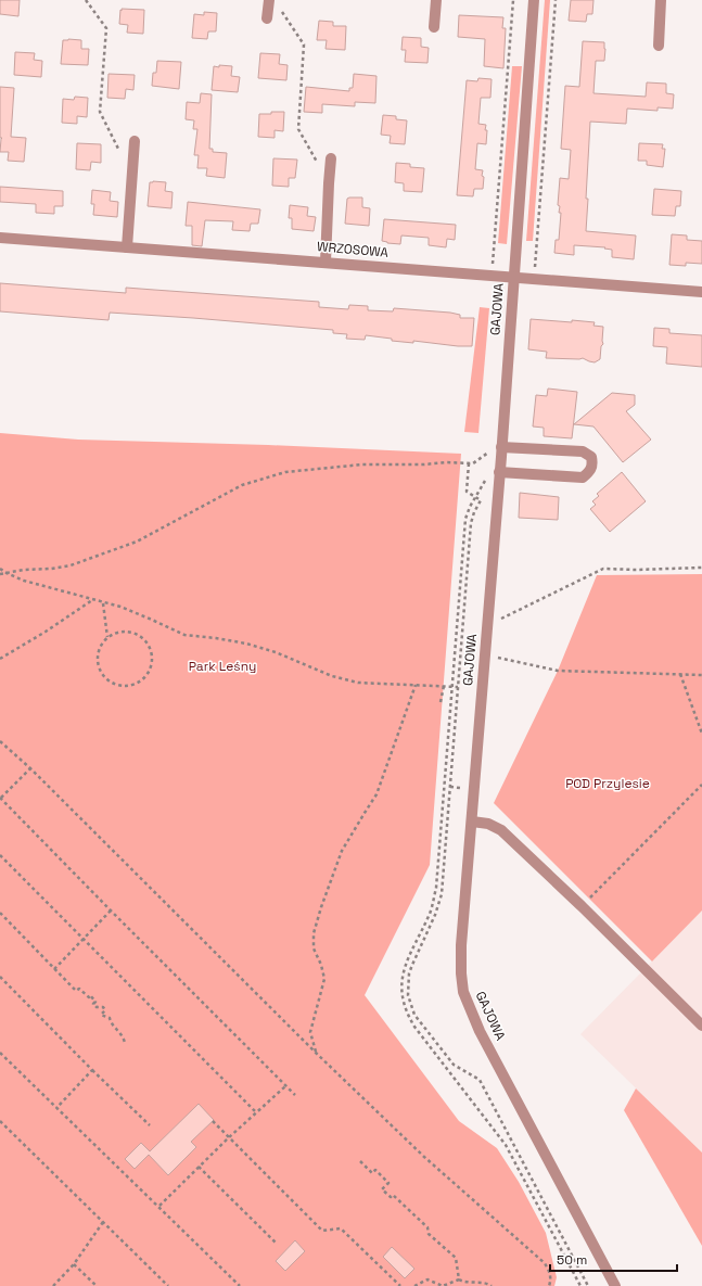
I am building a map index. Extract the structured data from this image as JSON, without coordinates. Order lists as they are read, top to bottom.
{
  "streets": {
    "street": ["WRZOSOWA", "GAJOWA"]
  },
  "crossings": [
    ["WRZOSOWA", "GAJOWA"]
  ],
  "parks": ["Park Leśny", "POD Przylesie"],
  "scale_bar": "50 m"
}
